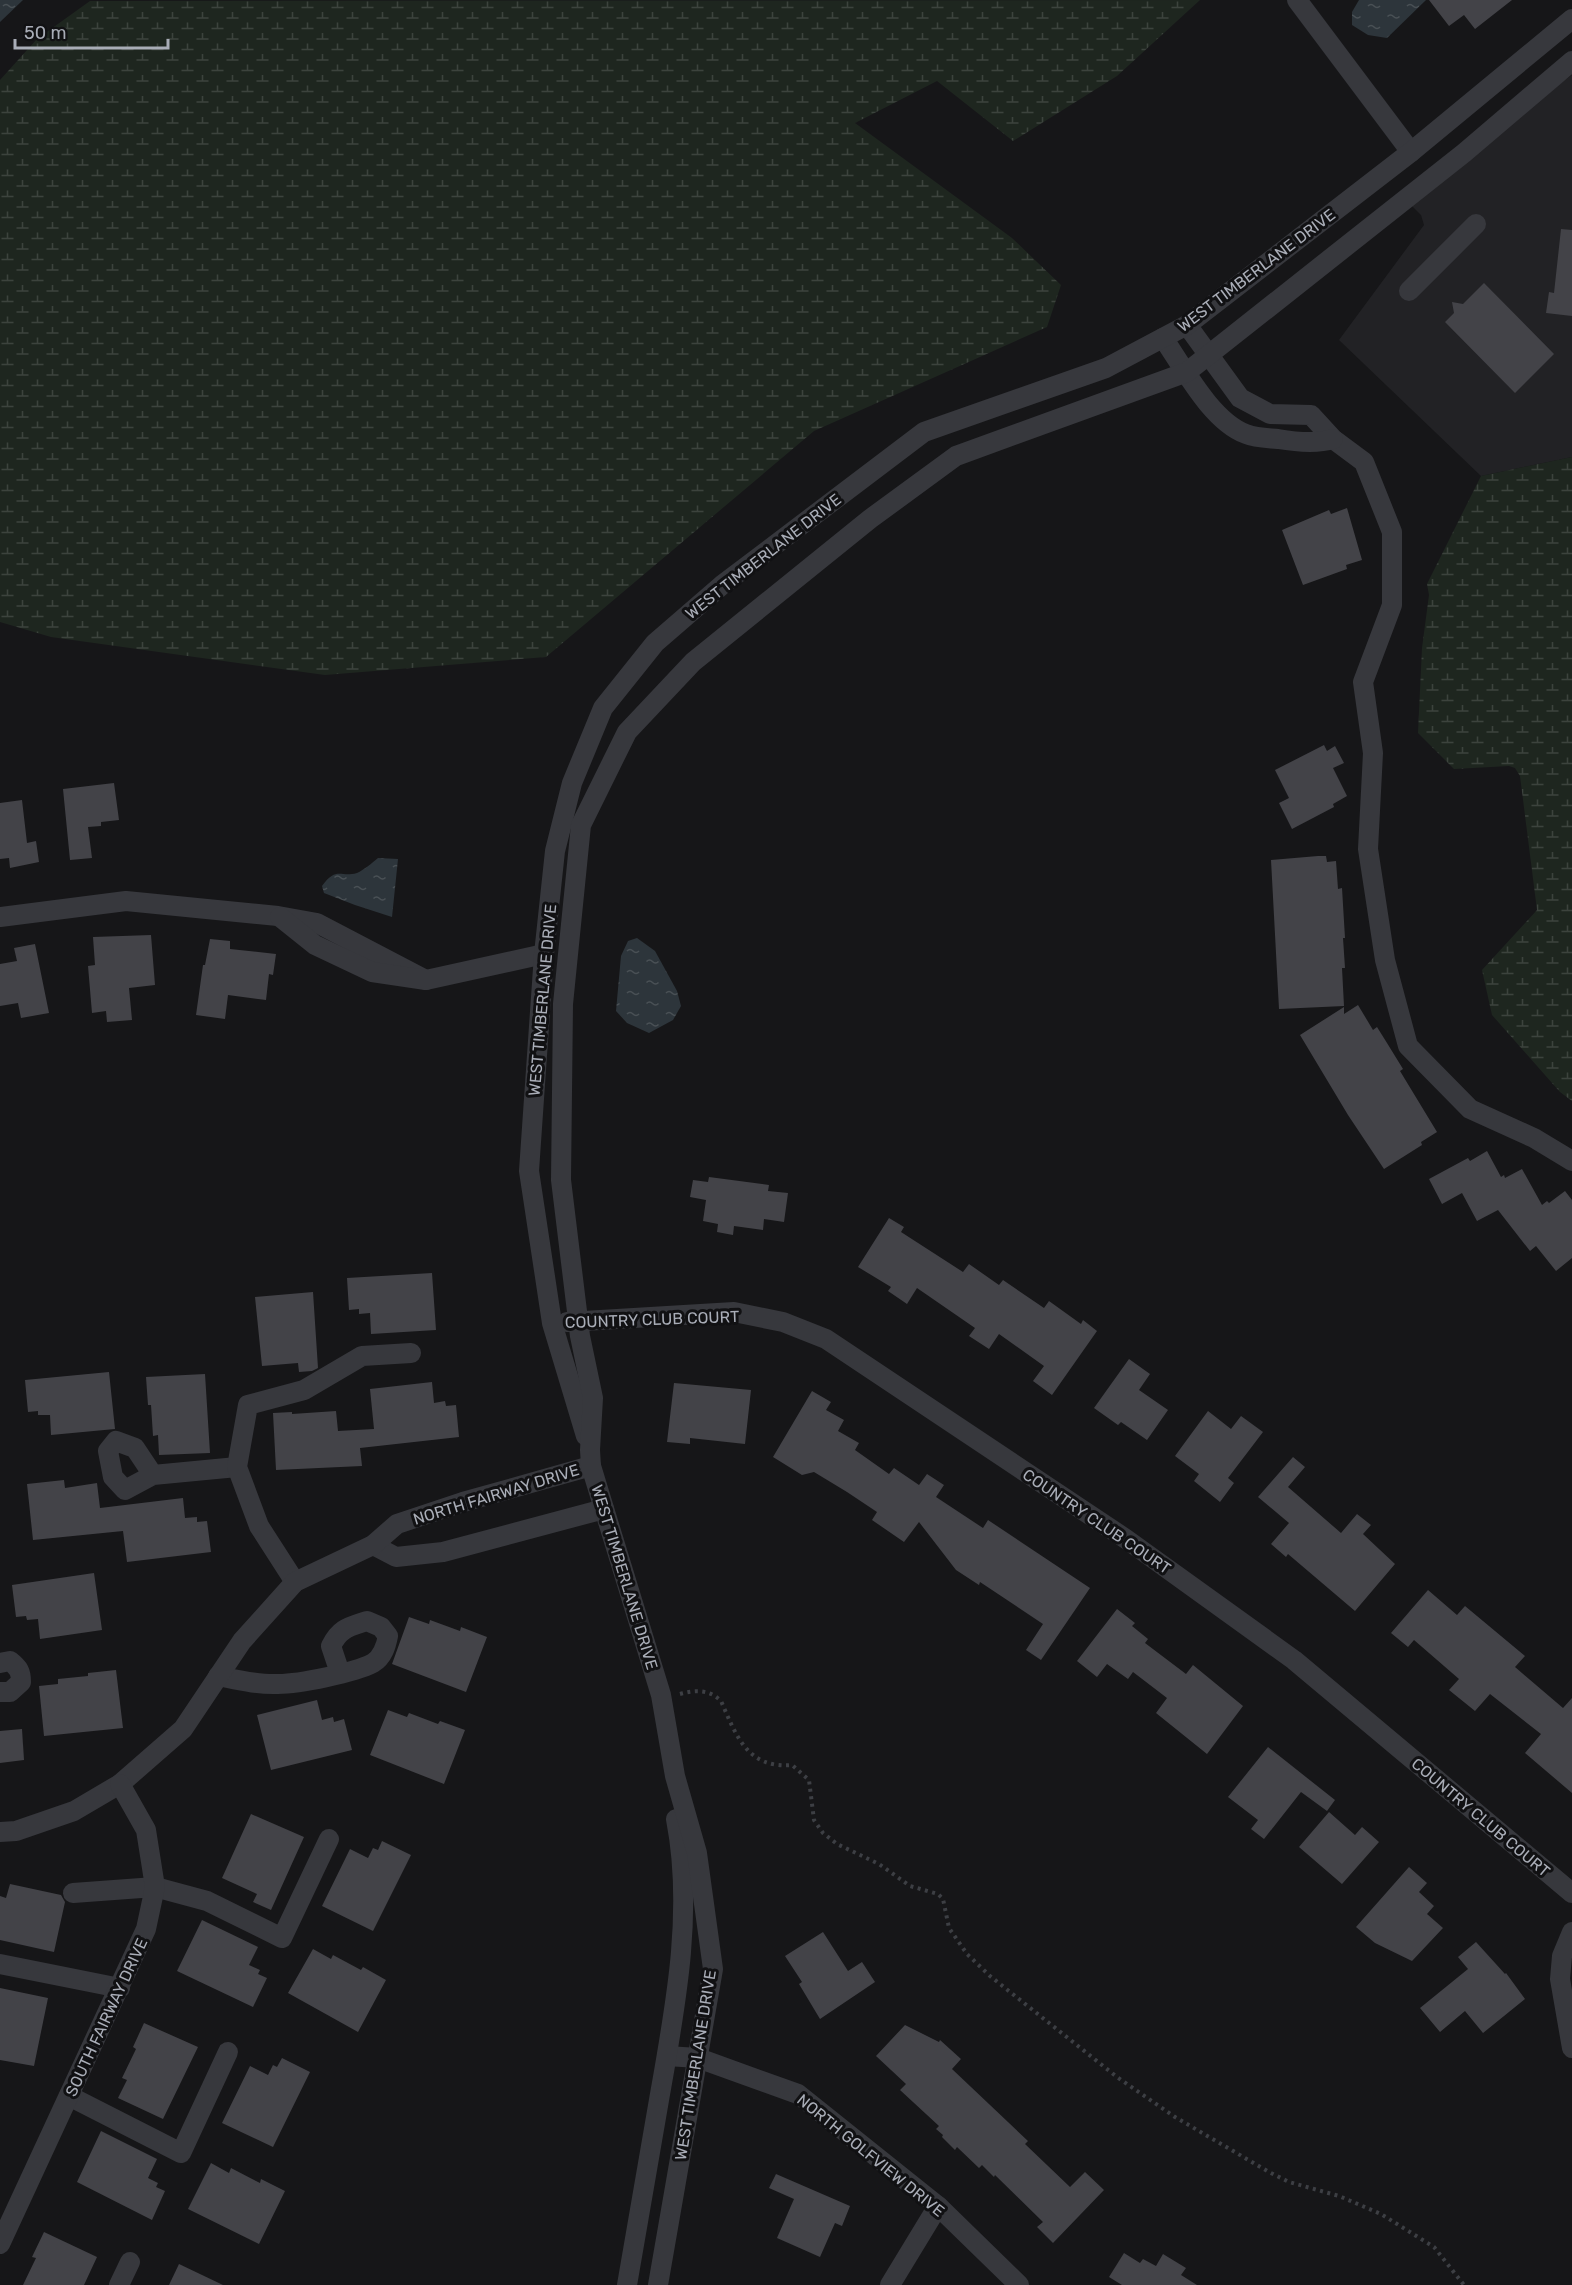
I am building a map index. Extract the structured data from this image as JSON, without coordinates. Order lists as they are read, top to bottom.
{
  "streets": {
    "street": [
      "WEST TIMBERLANE DRIVE",
      "COUNTRY CLUB COURT",
      "NORTH FAIRWAY DRIVE",
      "SOUTH FAIRWAY DRIVE",
      "NORTH GOLFVIEW DRIVE"
    ]
  },
  "crossings": [
    ["WEST TIMBERLANE DRIVE", "COUNTRY CLUB COURT"],
    ["WEST TIMBERLANE DRIVE", "NORTH FAIRWAY DRIVE"],
    ["WEST TIMBERLANE DRIVE", "NORTH GOLFVIEW DRIVE"],
    ["NORTH FAIRWAY DRIVE", "SOUTH FAIRWAY DRIVE"]
  ],
  "scale_bar": "50 m"
}
